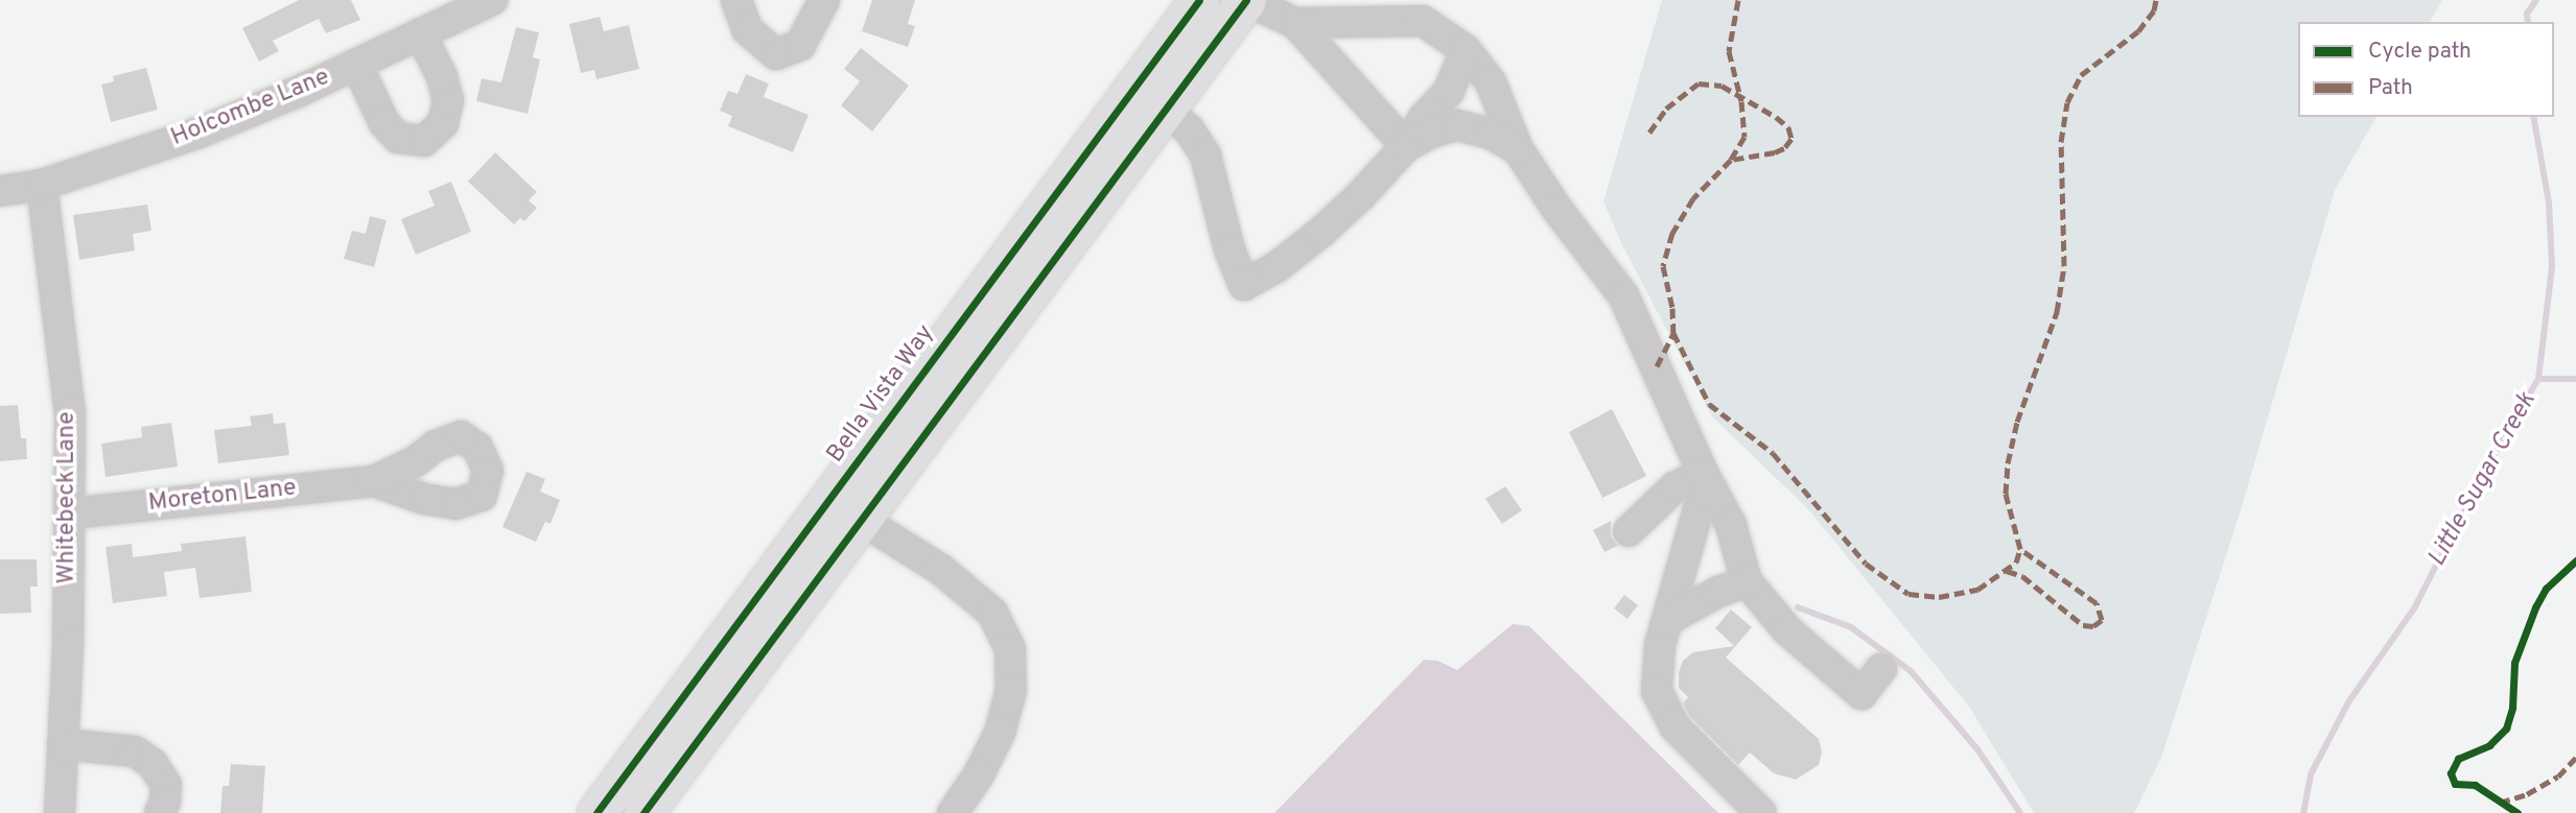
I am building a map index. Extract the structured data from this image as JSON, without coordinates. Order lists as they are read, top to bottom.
{
  "streets": {
    "main road": ["Bella Vista Way"],
    "street": ["Holcombe Lane", "Moreton Lane", "Whitebeck Lane"]
  },
  "crossings": [
    ["Holcombe Lane", "Whitebeck Lane"],
    ["Moreton Lane", "Whitebeck Lane"]
  ],
  "water": ["Little Sugar Creek"],
  "legend": ["Cycle path", "Path"]
}
